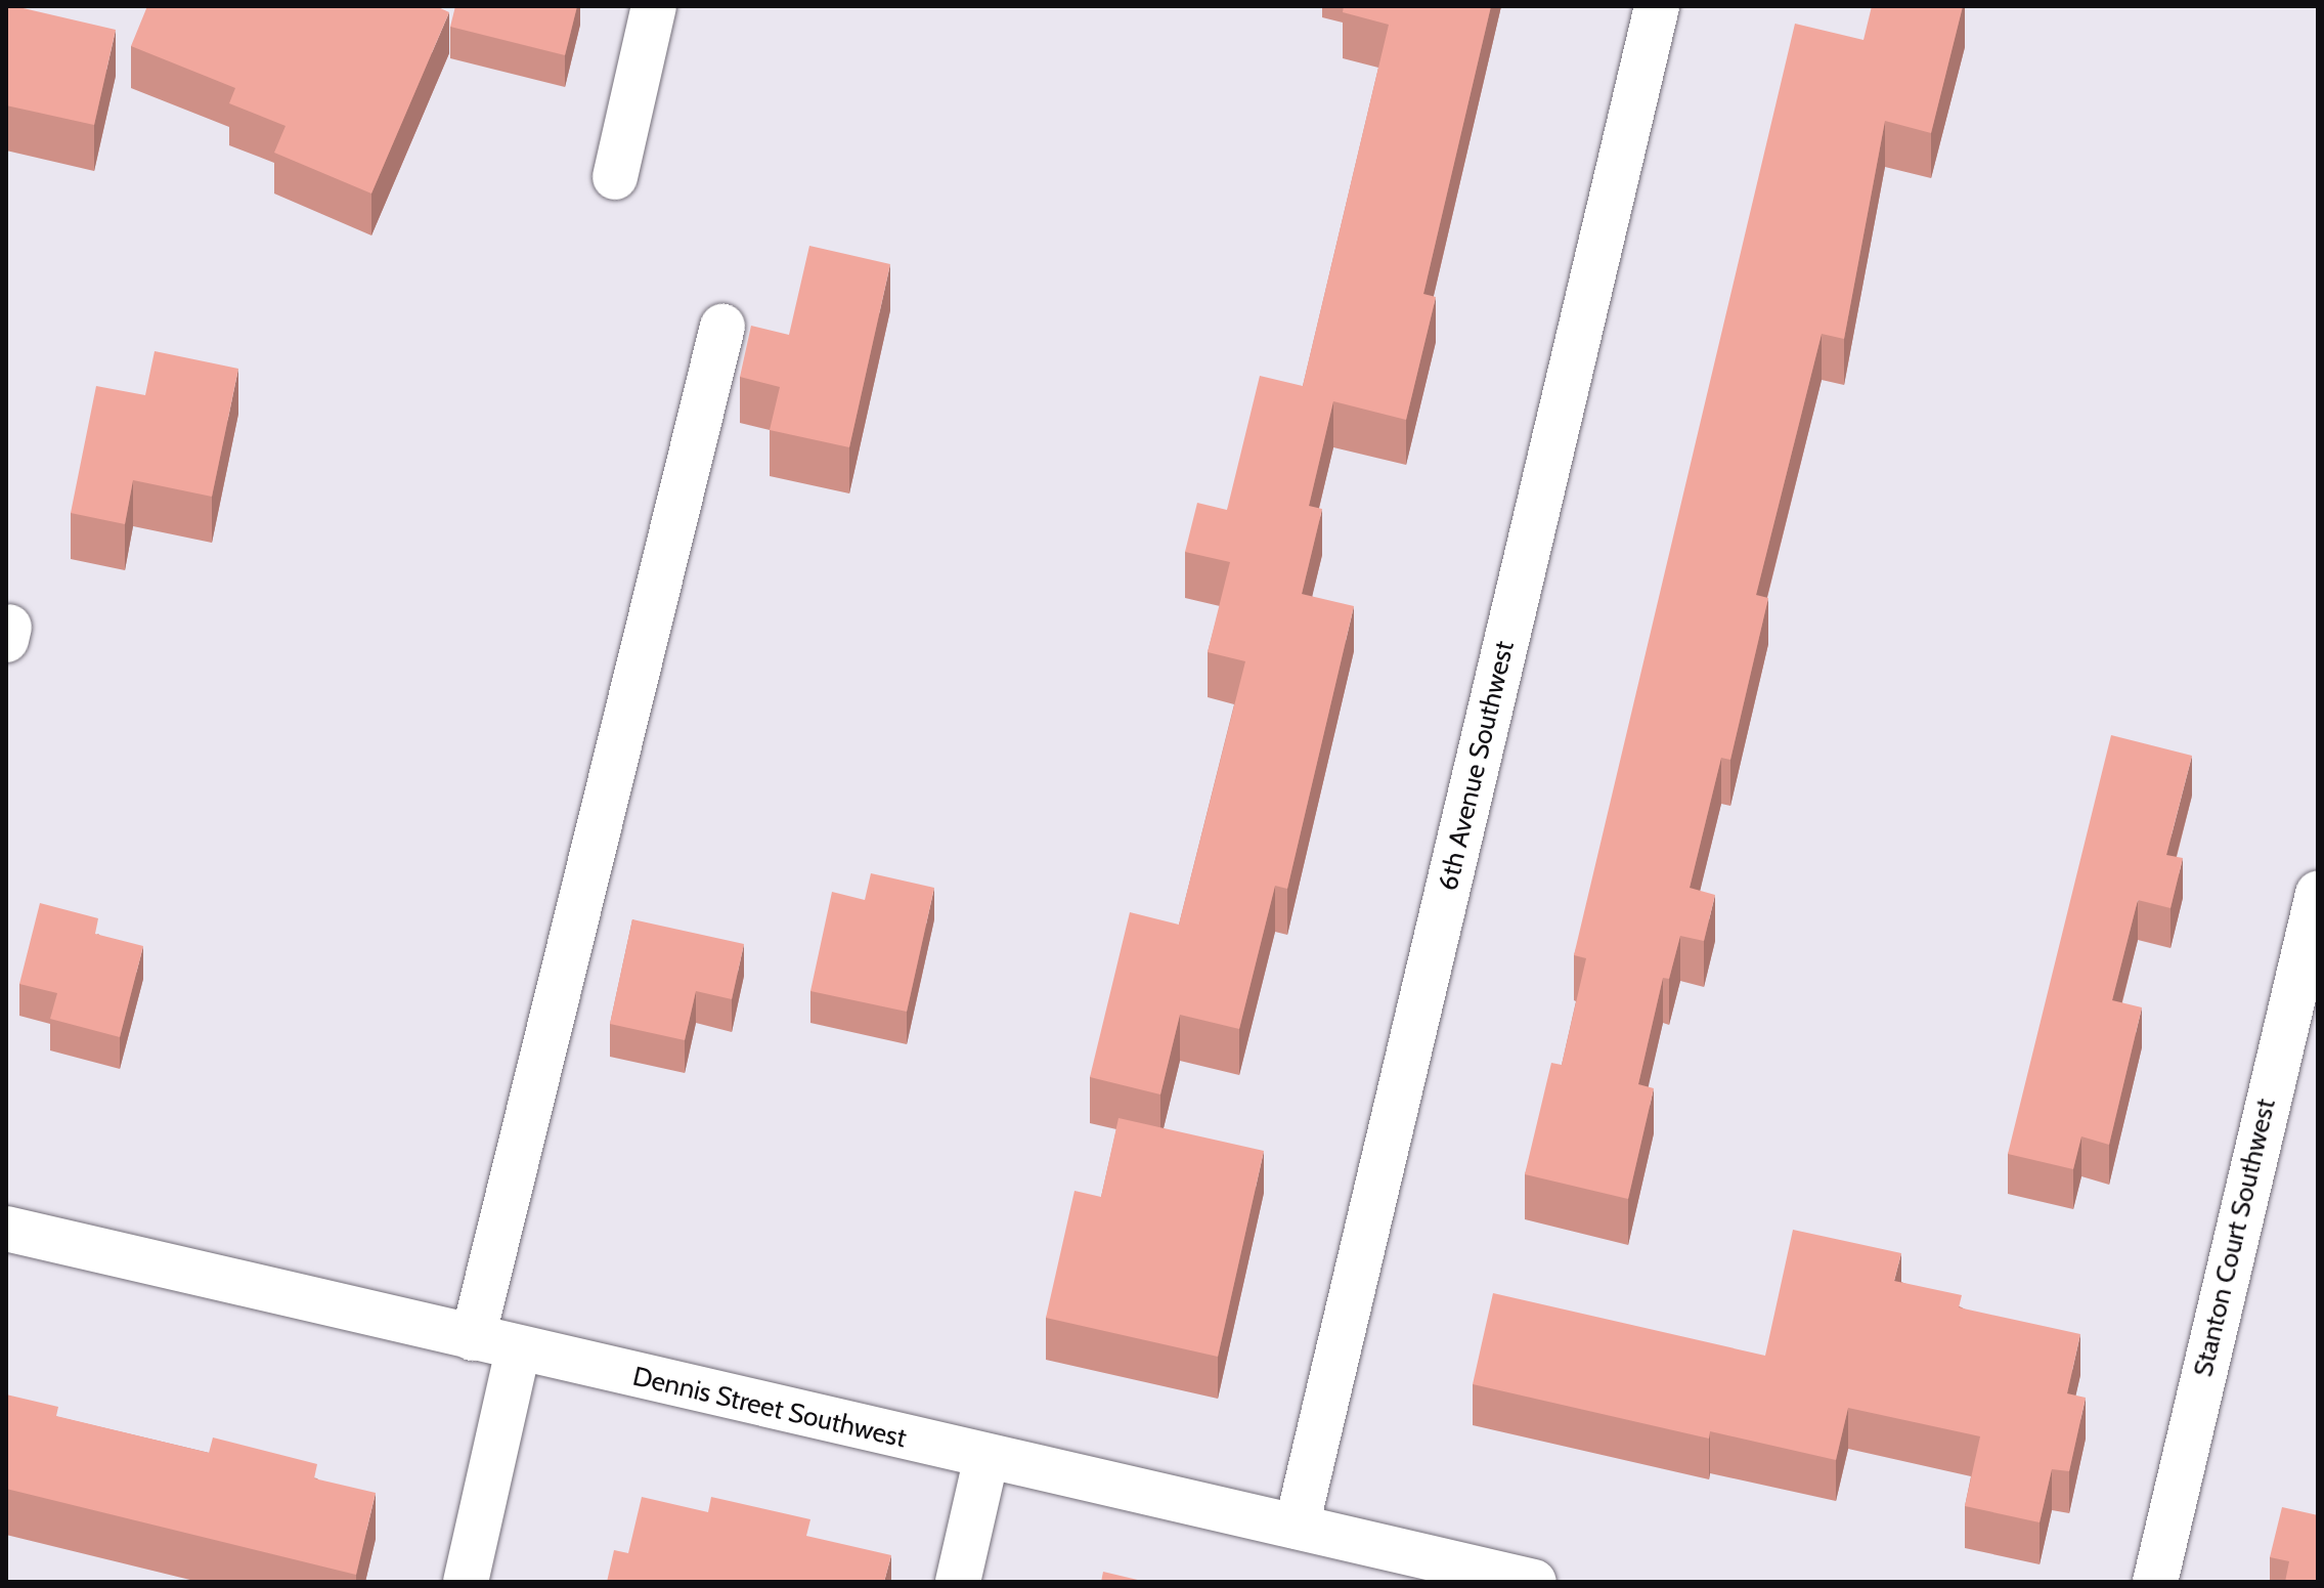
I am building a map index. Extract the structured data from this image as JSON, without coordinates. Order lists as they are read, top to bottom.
{
  "streets": {
    "street": ["6th Avenue Southwest", "Stanton Court Southwest", "Dennis Street Southwest"]
  },
  "crossings": [
    ["6th Avenue Southwest", "Dennis Street Southwest"]
  ]
}
